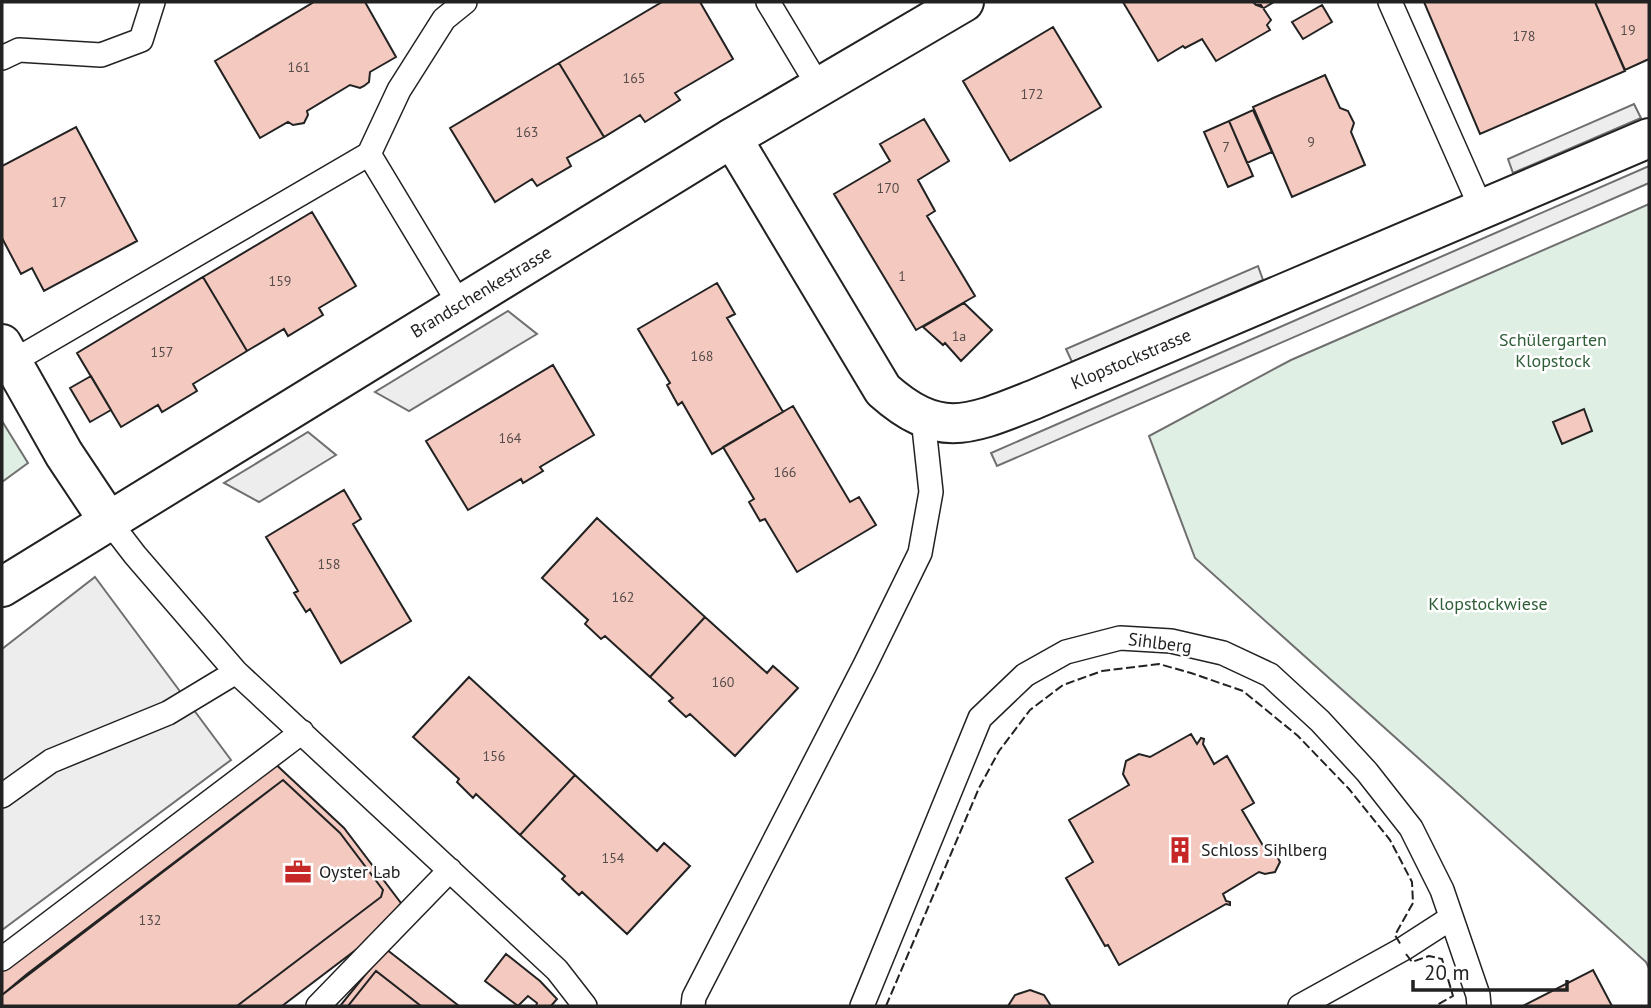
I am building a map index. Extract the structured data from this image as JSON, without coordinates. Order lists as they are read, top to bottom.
{
  "streets": {
    "street": ["Brandschenkestrasse", "Klopstockstrasse"],
    "lane": ["Sihlberg"]
  },
  "crossings": [
    ["Brandschenkestrasse", "Klopstockstrasse"]
  ],
  "parks": ["Schülergarten Klopstock", "Klopstockwiese"],
  "places": {
    "building": ["Schloss Sihlberg"],
    "office": ["Oyster Lab"]
  },
  "house_numbers": [
    "19",
    "178",
    "161",
    "165",
    "172",
    "163",
    "9",
    "7",
    "170",
    "17",
    "1",
    "159",
    "1a",
    "157",
    "168",
    "164",
    "166",
    "158",
    "162",
    "160",
    "156",
    "154",
    "132"
  ],
  "scale_bar": "20 m"
}
